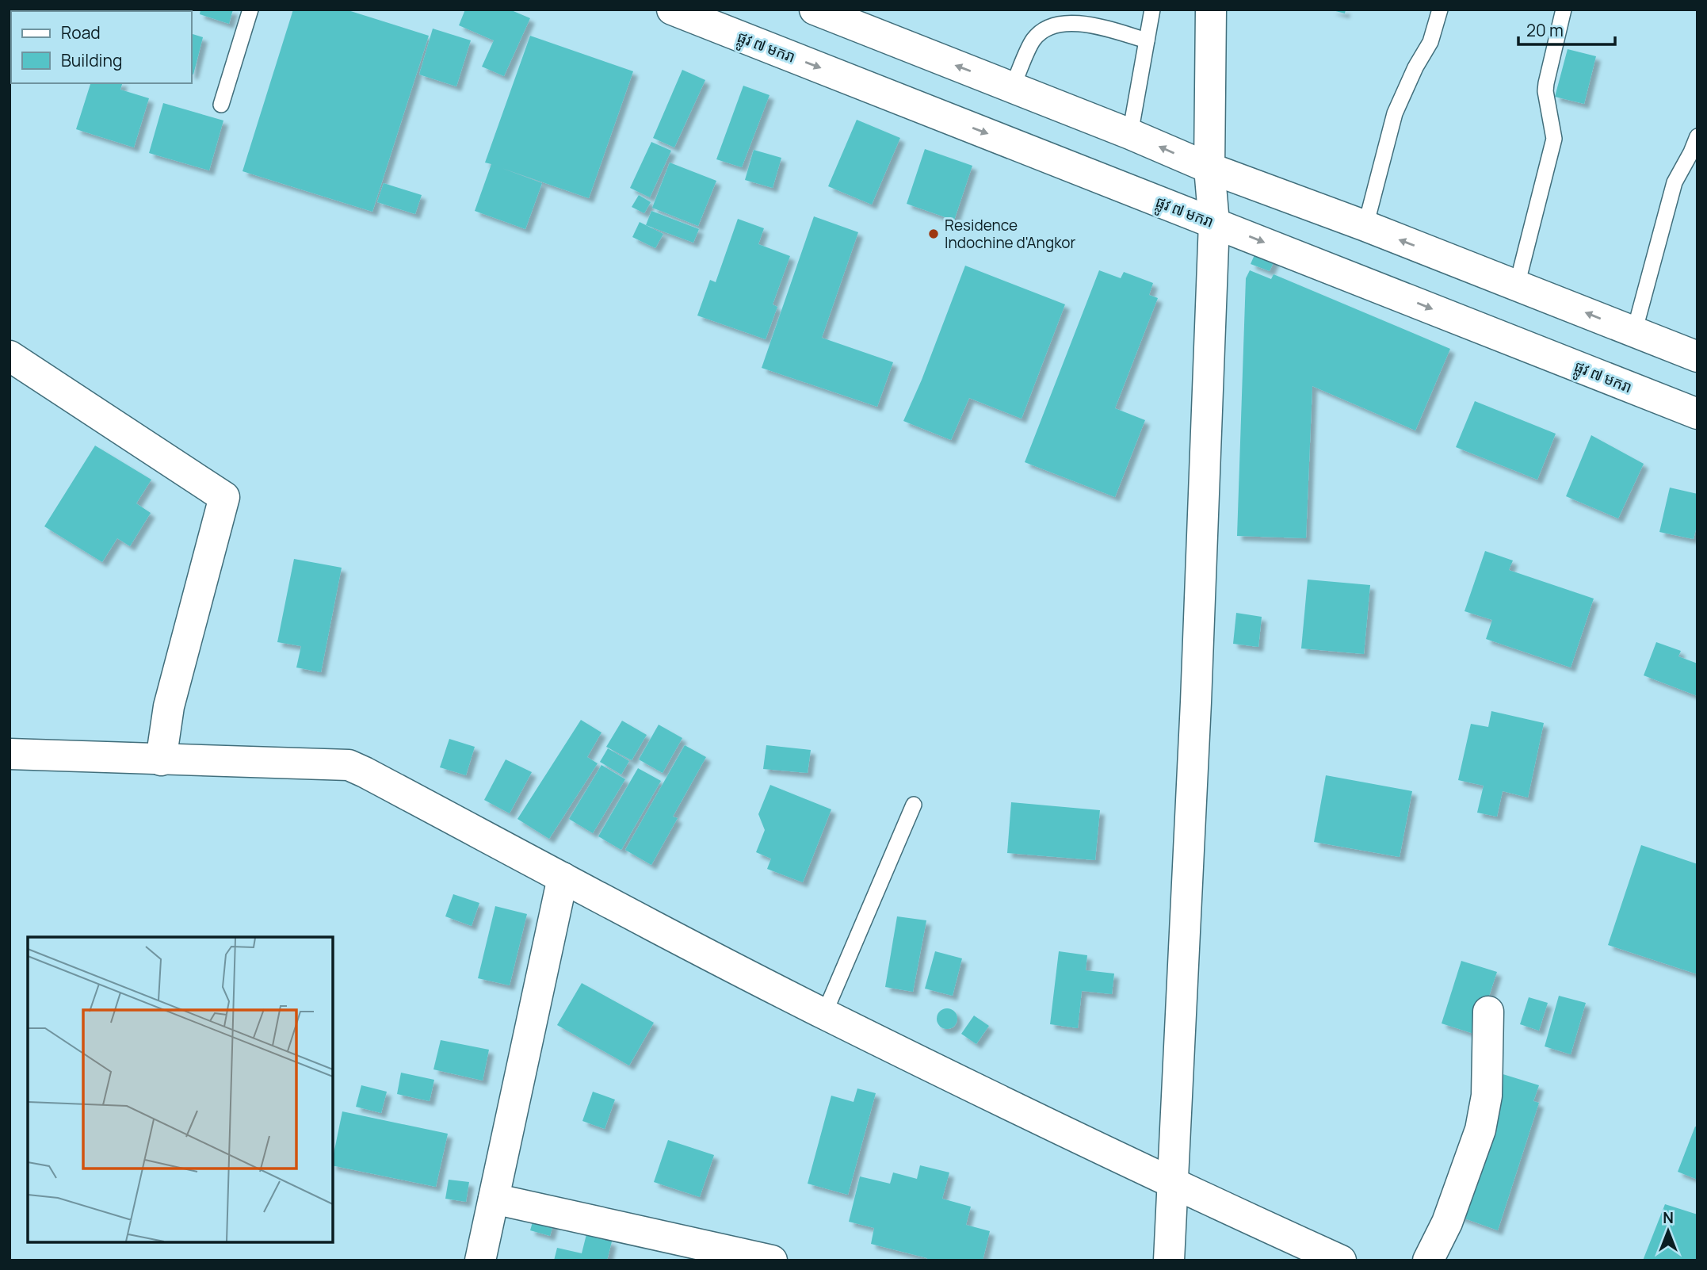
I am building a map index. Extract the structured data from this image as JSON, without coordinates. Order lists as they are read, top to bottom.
{
  "streets": {
    "street": ["ផ្លូវ ៧ មករា"]
  },
  "places": ["Residence Indochine d'Angkor"],
  "legend": ["Road", "Building"],
  "scale_bar": "20 m",
  "north": "top"
}
